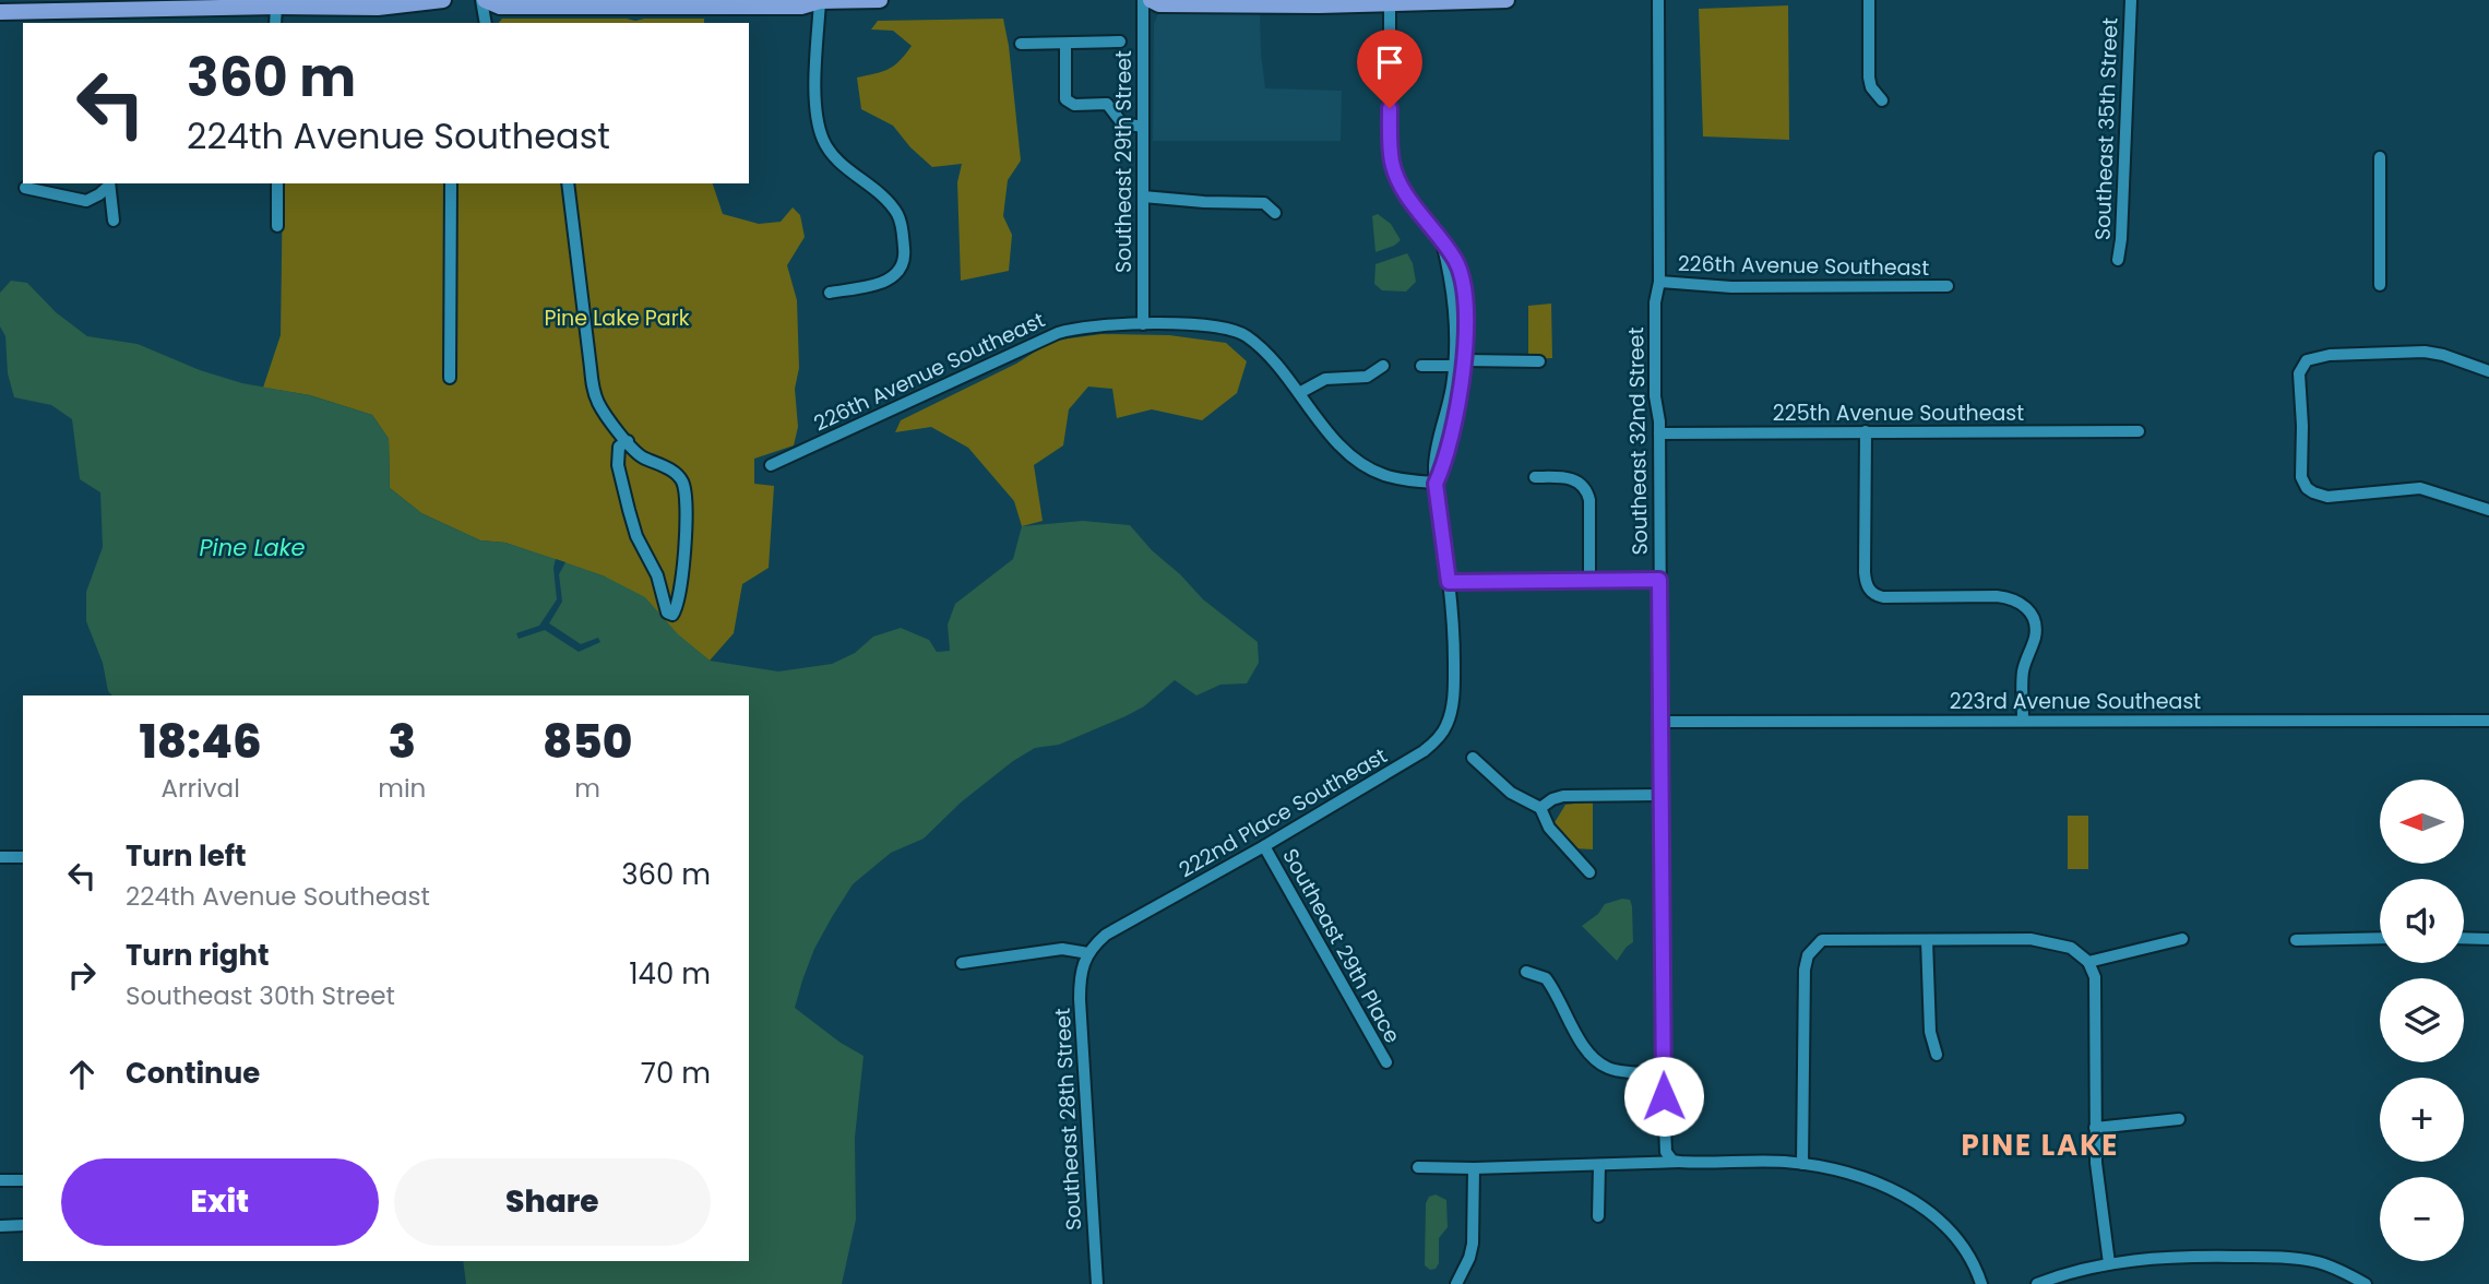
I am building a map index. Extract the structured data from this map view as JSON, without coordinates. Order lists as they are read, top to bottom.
{
  "streets": {
    "street": [
      "Southeast 35th Street",
      "Southeast 29th Street",
      "226th Avenue Southeast",
      "225th Avenue Southeast",
      "Southeast 32nd Street",
      "223rd Avenue Southeast",
      "222nd Place Southeast",
      "Southeast 29th Place",
      "Southeast 28th Street"
    ]
  },
  "crossings": [
    ["Southeast 29th Street", "226th Avenue Southeast"],
    ["226th Avenue Southeast", "Southeast 32nd Street"],
    ["225th Avenue Southeast", "Southeast 32nd Street"],
    ["Southeast 32nd Street", "223rd Avenue Southeast"],
    ["222nd Place Southeast", "Southeast 29th Place"],
    ["222nd Place Southeast", "Southeast 28th Street"]
  ],
  "districts": ["PINE LAKE"],
  "water": ["Pine Lake"],
  "parks": ["Pine Lake Park"],
  "north": "left",
  "page": {
    "turn": ["360 m", "224th Avenue Southeast"],
    "eta": [
      "18:46",
      "Arrival",
      "3",
      "min",
      "850",
      "m"
    ],
    "map_buttons": ["+", "−"],
    "list": [
      {
        "name": "Turn left",
        "note": "224th Avenue Southeast",
        "value": "360 m"
      },
      {
        "name": "Turn right",
        "note": "Southeast 30th Street",
        "value": "140 m"
      },
      {
        "name": "Continue",
        "value": "70 m"
      }
    ],
    "buttons": ["Exit", "Share"]
  }
}
